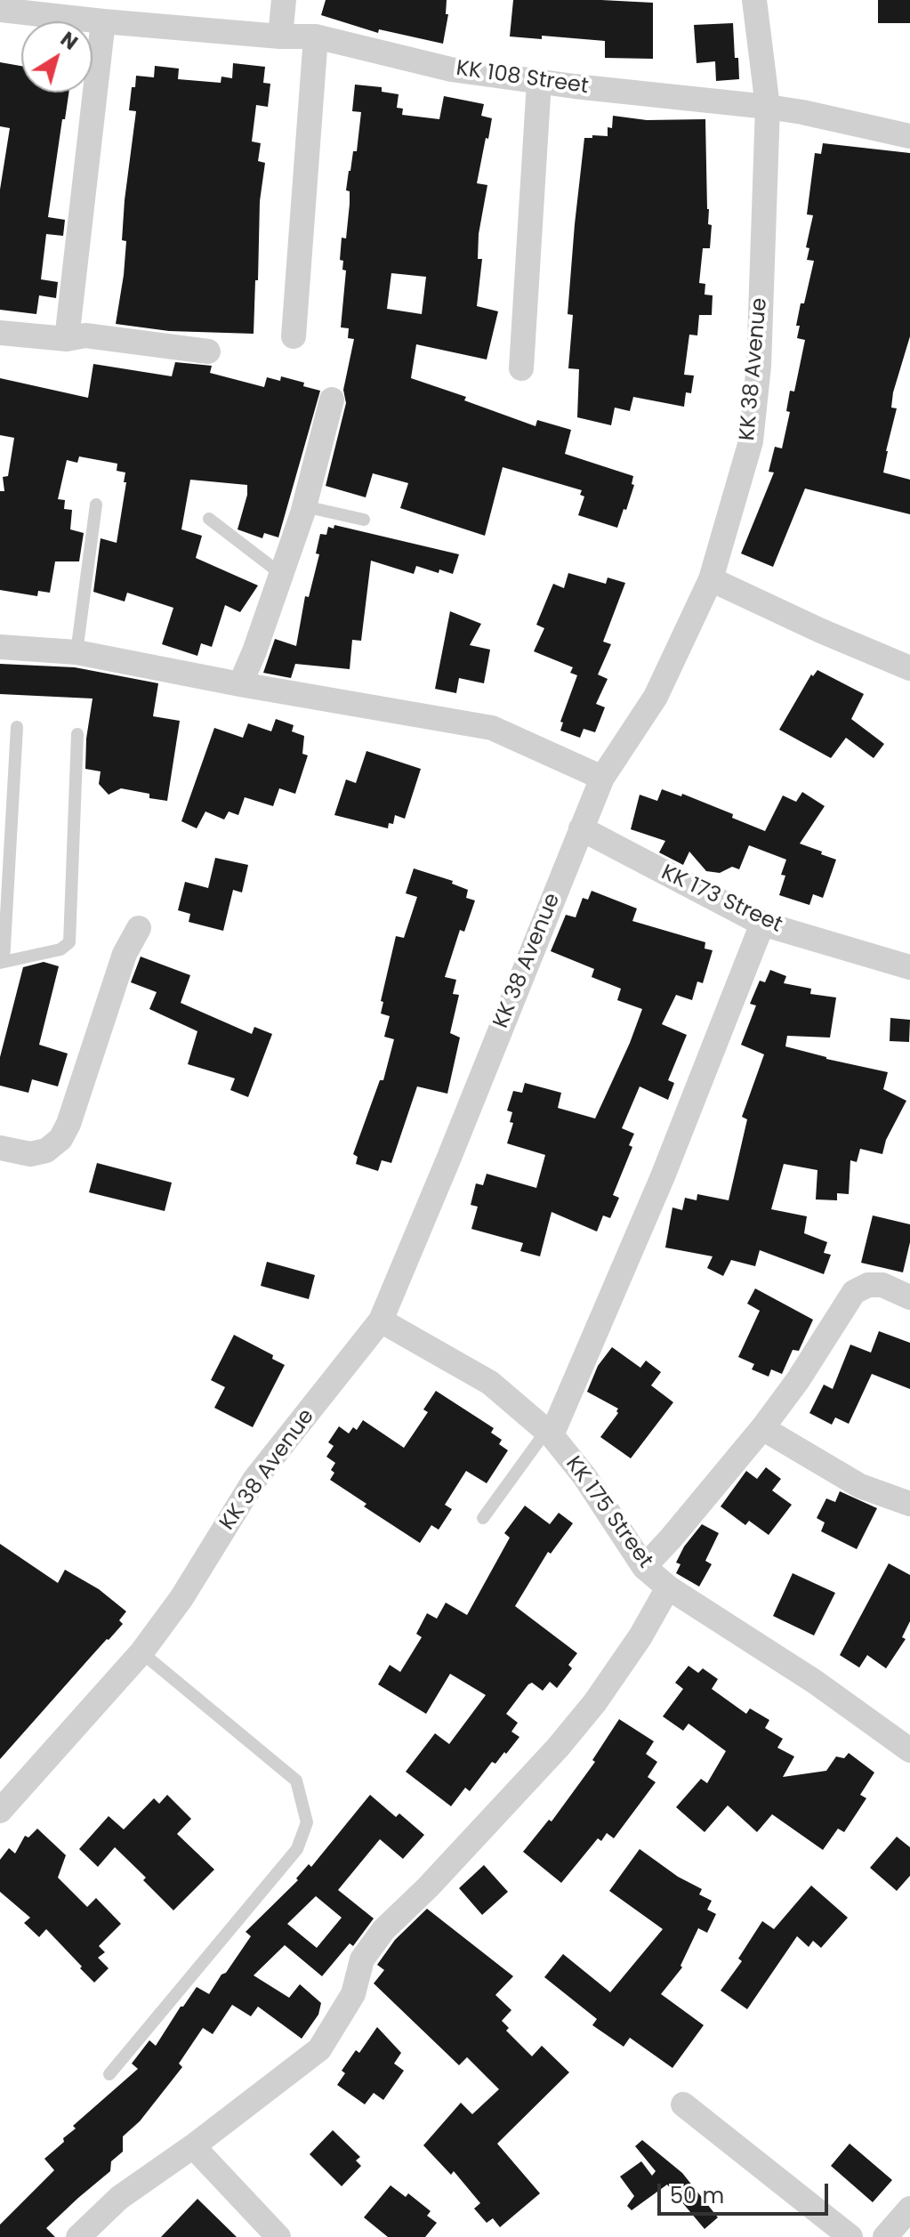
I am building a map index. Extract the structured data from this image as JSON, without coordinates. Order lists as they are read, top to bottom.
{
  "streets": {
    "street": [
      "KK 108 Street",
      "KK 38 Avenue",
      "KK 173 Street",
      "KK 175 Street"
    ]
  },
  "crossings": [
    ["KK 108 Street", "KK 38 Avenue"],
    ["KK 38 Avenue", "KK 173 Street"],
    ["KK 38 Avenue", "KK 175 Street"]
  ],
  "scale_bar": "50 m",
  "north": "top right"
}
